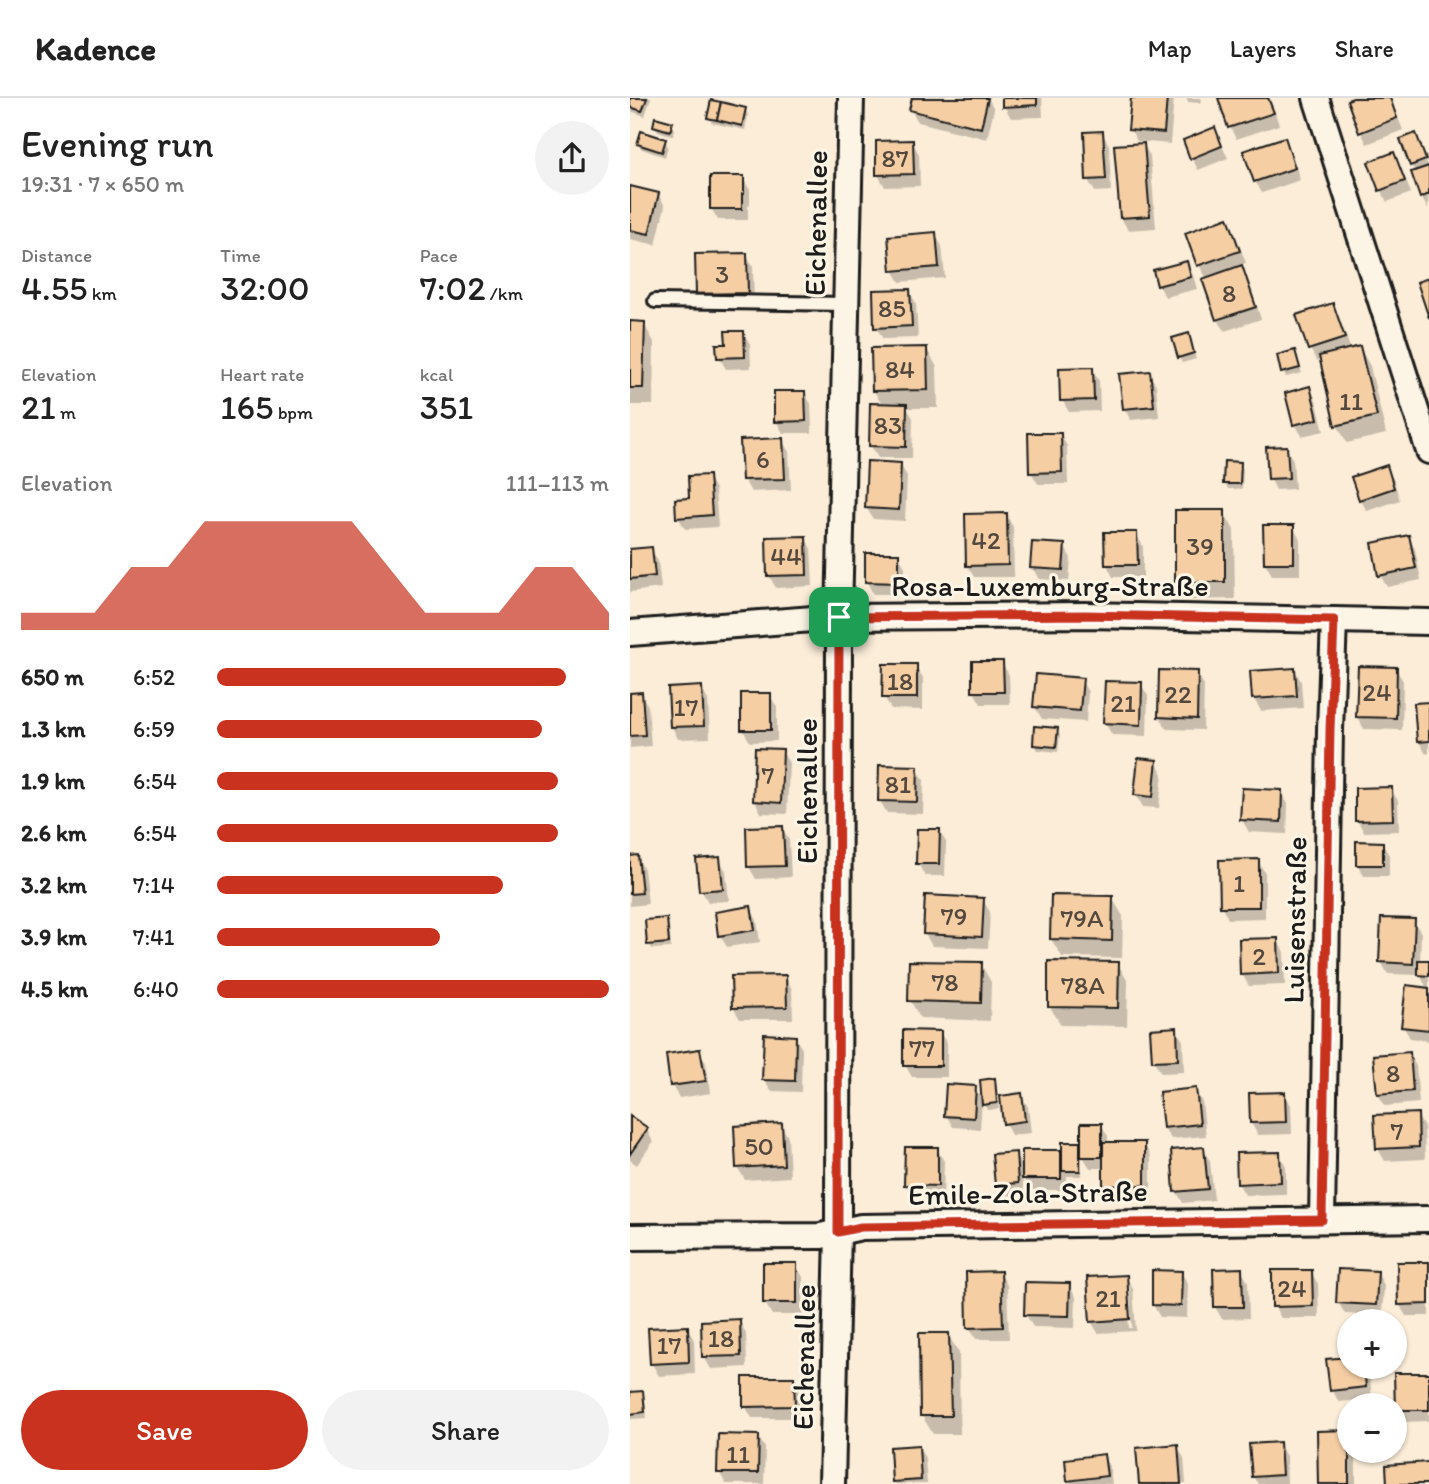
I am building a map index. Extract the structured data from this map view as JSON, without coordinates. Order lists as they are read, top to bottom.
{
  "streets": {
    "street": [
      "Eichenallee",
      "Rosa-Luxemburg-Straße",
      "Luisenstraße",
      "Emile-Zola-Straße"
    ]
  },
  "crossings": [
    ["Eichenallee", "Rosa-Luxemburg-Straße"],
    ["Eichenallee", "Emile-Zola-Straße"],
    ["Rosa-Luxemburg-Straße", "Luisenstraße"],
    ["Luisenstraße", "Emile-Zola-Straße"]
  ],
  "house_numbers": [
    "87",
    "3",
    "8",
    "85",
    "84",
    "11",
    "83",
    "6",
    "42",
    "39",
    "44",
    "18",
    "24",
    "22",
    "21",
    "17",
    "7",
    "81",
    "1",
    "79",
    "79A",
    "2",
    "78",
    "78A",
    "77",
    "8",
    "7",
    "50",
    "24",
    "21",
    "18",
    "17",
    "11"
  ],
  "page": {
    "header": "Kadence",
    "nav": ["Map", "Layers", "Share"],
    "heading": ["Evening run", "19:31 · 7 × 650 m"],
    "stats": [
      ["Distance", "4.55 km"],
      ["Time", "32:00"],
      ["Pace", "7:02 /km"],
      ["Elevation", "21 m"],
      ["Heart rate", "165 bpm"],
      ["kcal", "351"]
    ],
    "chart": ["Elevation", "111–113 m"],
    "list": [
      {
        "name": "650 m",
        "note": "6:52"
      },
      {
        "name": "1.3 km",
        "note": "6:59"
      },
      {
        "name": "1.9 km",
        "note": "6:54"
      },
      {
        "name": "2.6 km",
        "note": "6:54"
      },
      {
        "name": "3.2 km",
        "note": "7:14"
      },
      {
        "name": "3.9 km",
        "note": "7:41"
      },
      {
        "name": "4.5 km",
        "note": "6:40"
      }
    ],
    "map_buttons": ["+", "−"],
    "buttons": ["Save", "Share"]
  }
}
